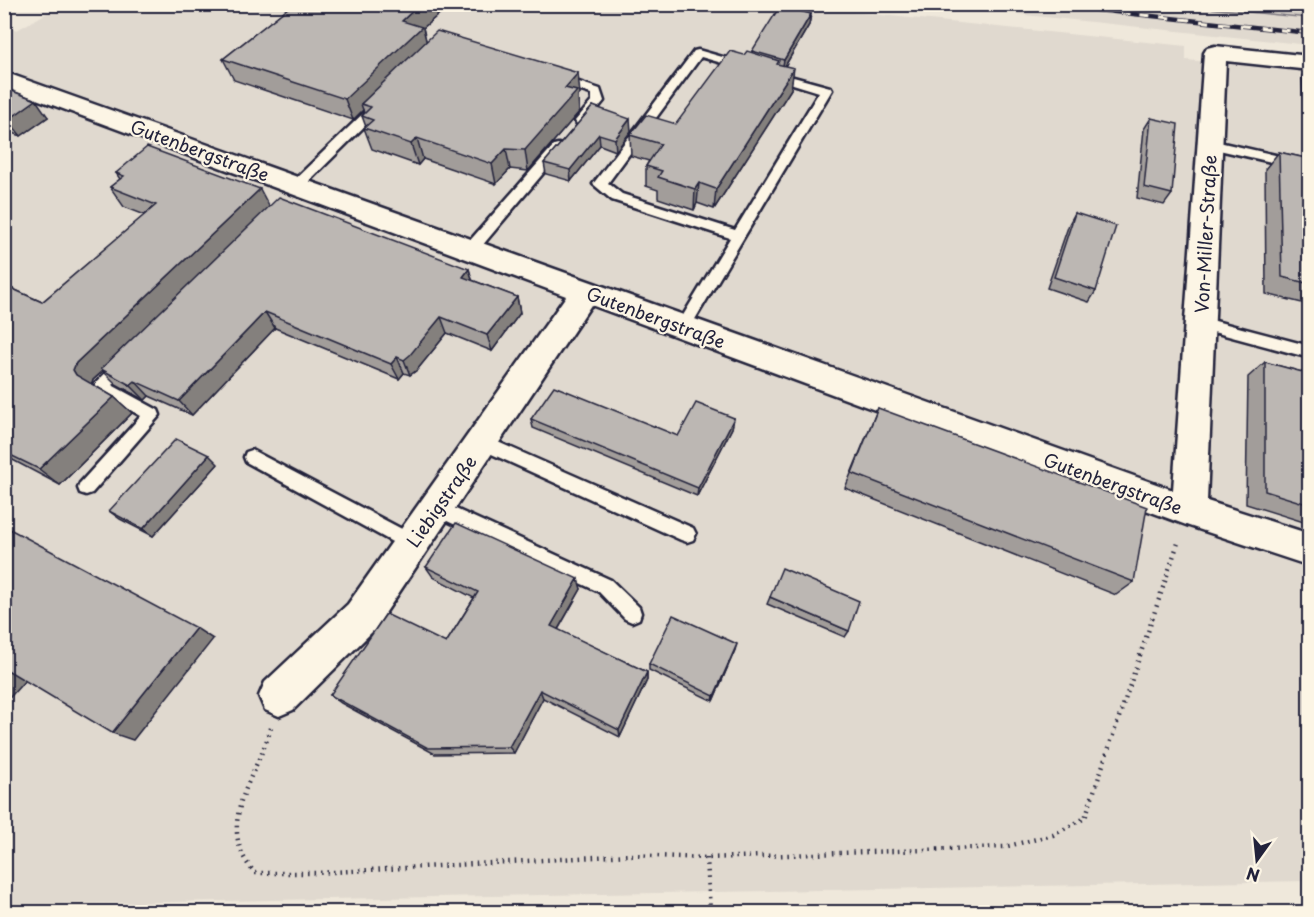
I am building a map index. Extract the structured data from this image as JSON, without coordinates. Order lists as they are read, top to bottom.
{
  "streets": {
    "street": ["Gutenbergstraße", "Von-Miller-Straße", "Liebigstraße"]
  },
  "crossings": [
    ["Gutenbergstraße", "Von-Miller-Straße"],
    ["Gutenbergstraße", "Liebigstraße"]
  ],
  "north": "bottom"
}
